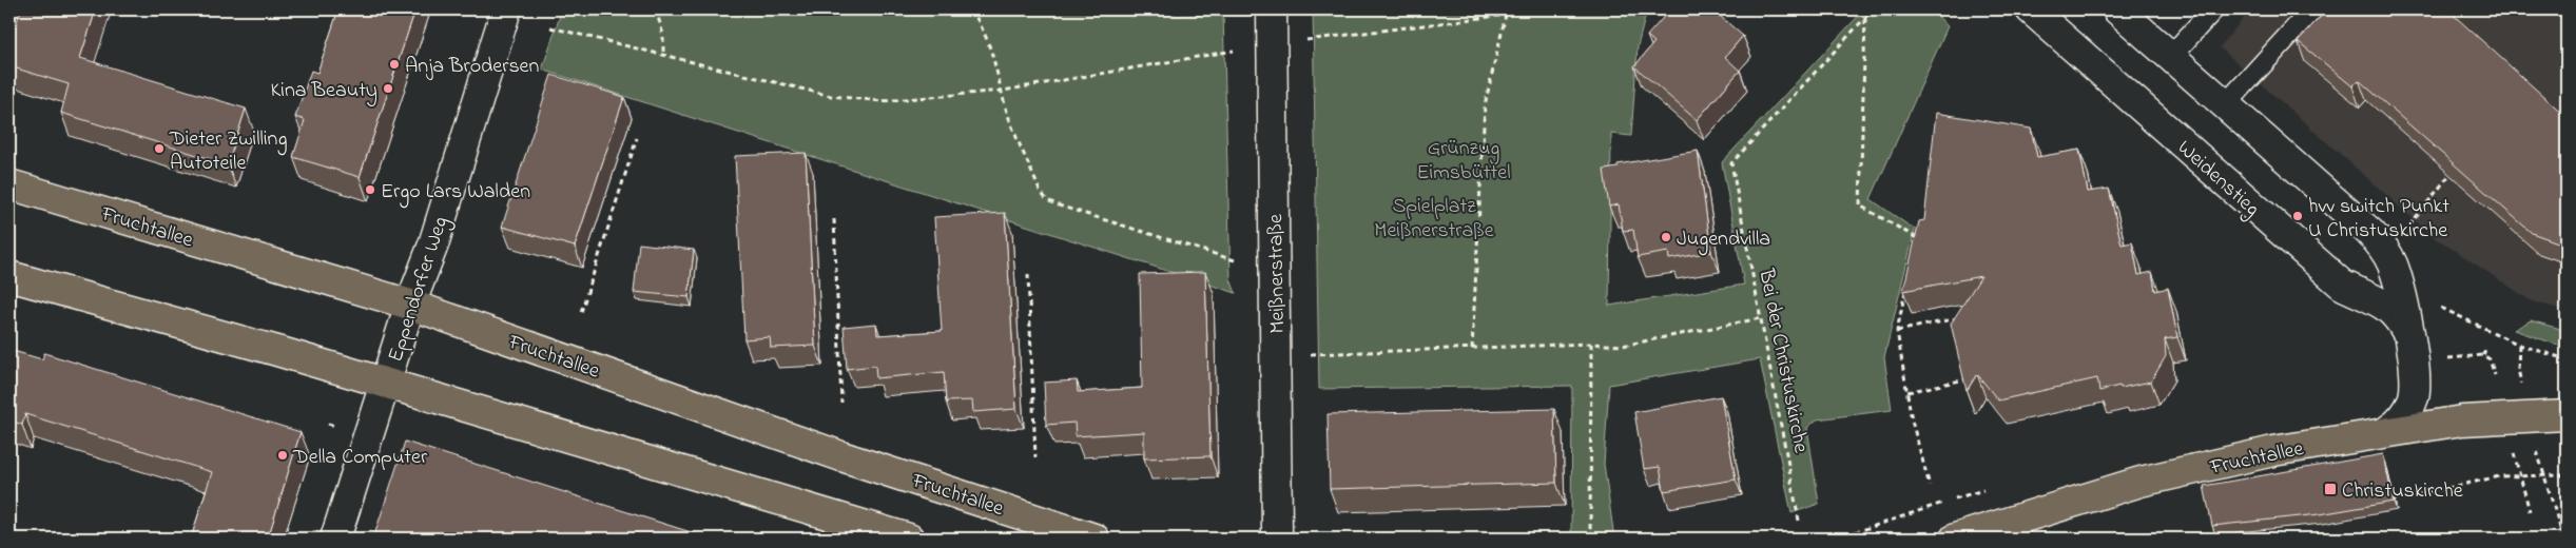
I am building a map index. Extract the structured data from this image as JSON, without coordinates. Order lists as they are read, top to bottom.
{
  "streets": {
    "main road": ["Fruchtallee"],
    "street": ["Weidenstieg", "Meißnerstraße", "Eppendorfer Weg"],
    "path": ["Bei der Christuskirche"]
  },
  "crossings": [
    ["Weidenstieg", "Fruchtallee"],
    ["Fruchtallee", "Eppendorfer Weg"]
  ],
  "parks": ["Grünzug Eimsbüttel", "Spielplatz Meißnerstraße"],
  "places": {
    "other": [
      "Anja Brodersen",
      "Kina Beauty",
      "Dieter Zwilling Autoteile",
      "Ergo Lars Walden",
      "hvv switch Punkt U Christuskirche",
      "Jugendvilla",
      "Della Computer"
    ],
    "transit": ["Christuskirche"]
  }
}
